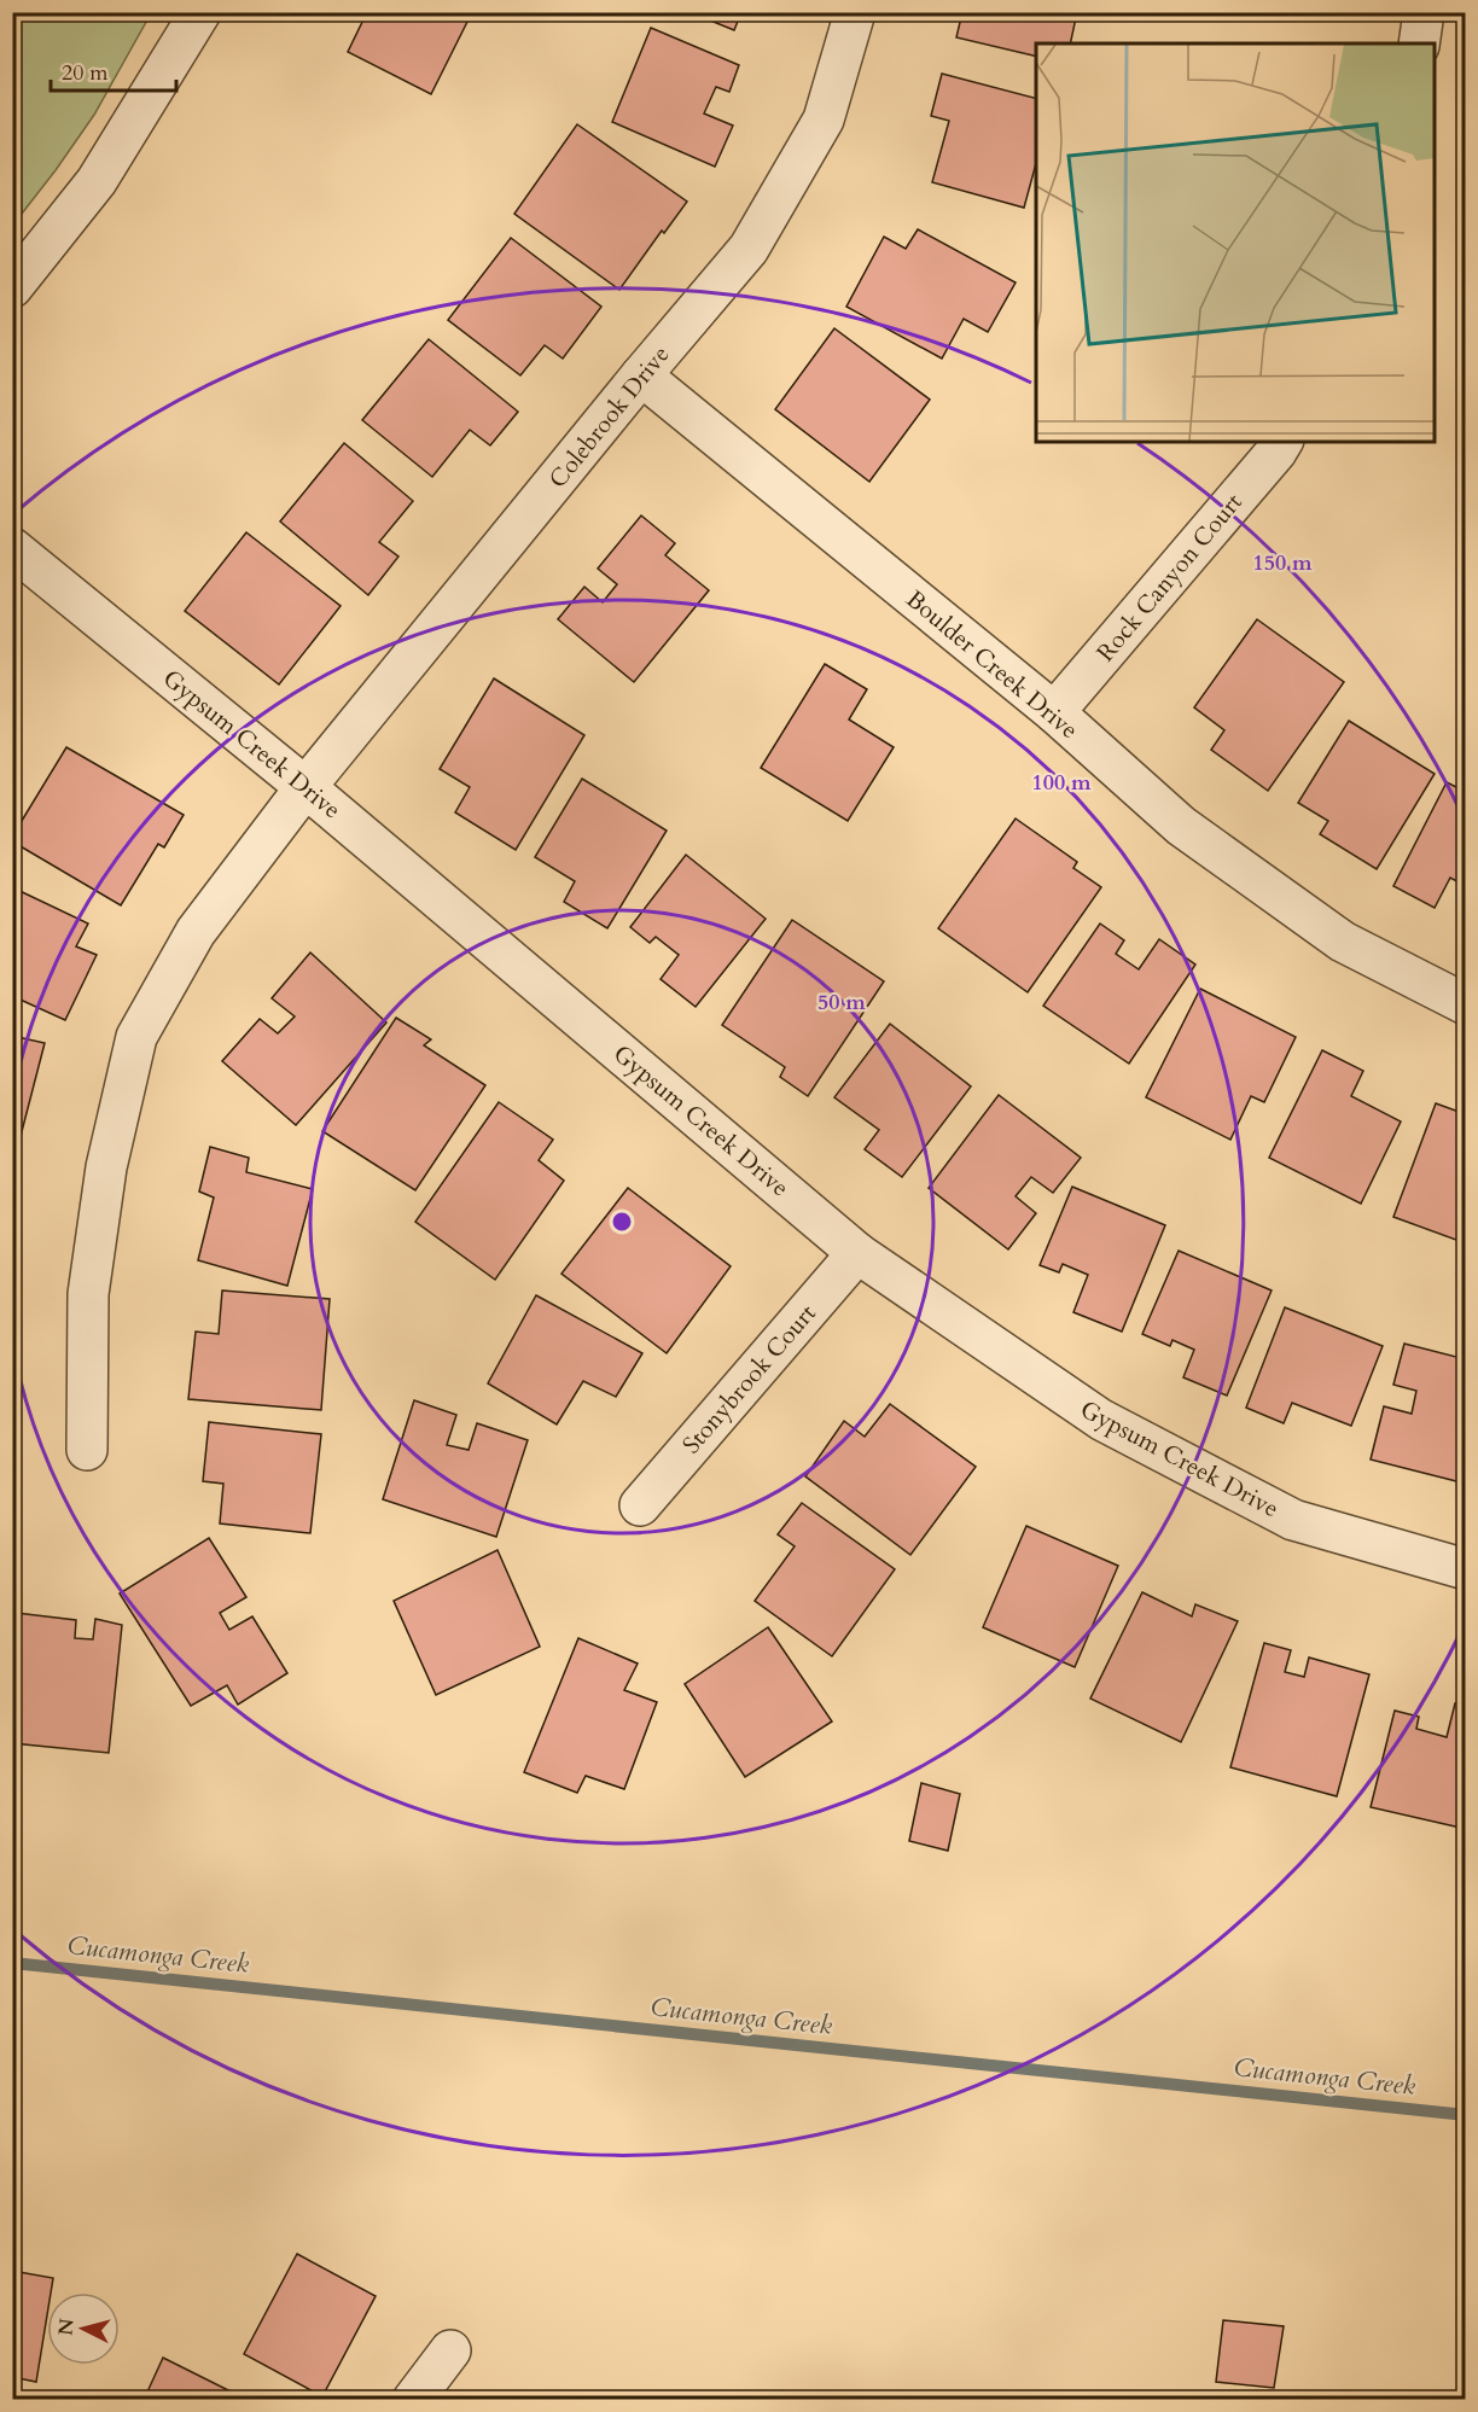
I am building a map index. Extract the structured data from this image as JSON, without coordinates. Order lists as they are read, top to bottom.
{
  "streets": {
    "street": [
      "Colebrook Drive",
      "Rock Canyon Court",
      "Boulder Creek Drive",
      "Gypsum Creek Drive",
      "Stonybrook Court"
    ]
  },
  "crossings": [
    ["Colebrook Drive", "Boulder Creek Drive"],
    ["Colebrook Drive", "Gypsum Creek Drive"],
    ["Rock Canyon Court", "Boulder Creek Drive"],
    ["Gypsum Creek Drive", "Stonybrook Court"]
  ],
  "water": ["Cucamonga Creek"],
  "scale_bar": "20 m",
  "north": "left",
  "rings": ["150 m", "100 m", "50 m"]
}
